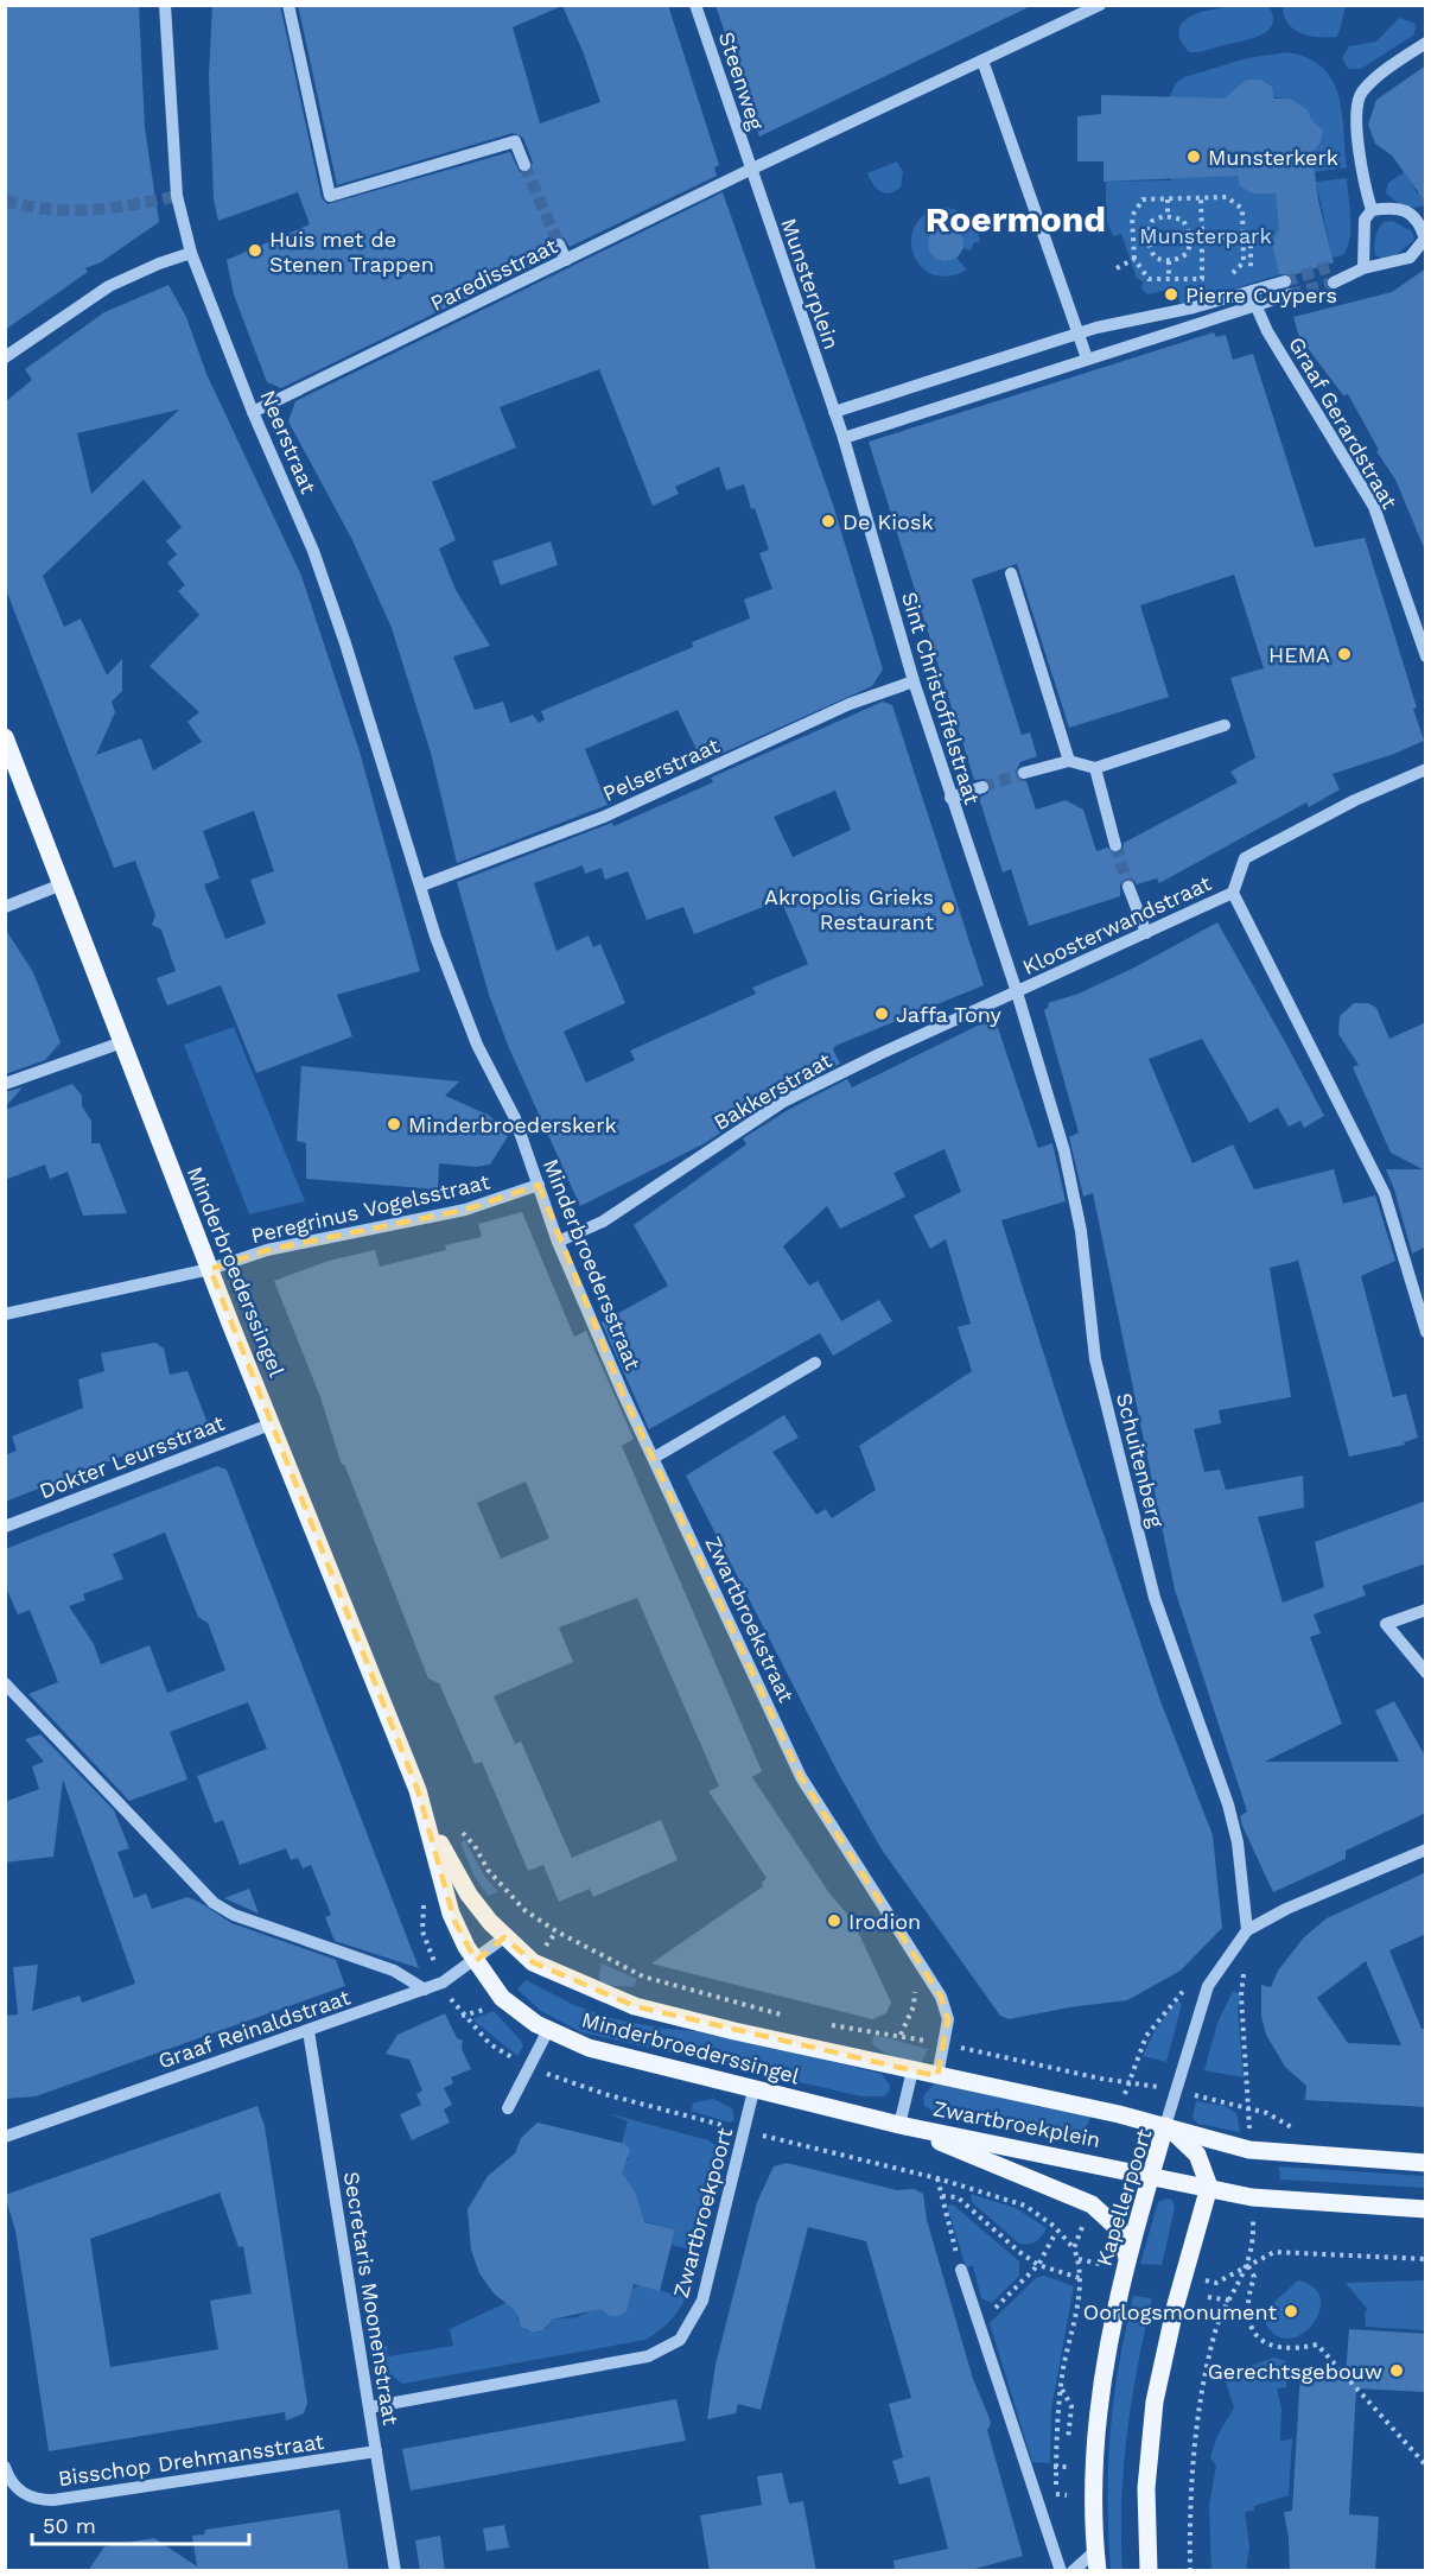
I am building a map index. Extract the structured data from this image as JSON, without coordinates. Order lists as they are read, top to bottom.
{
  "streets": {
    "main road": ["Minderbroederssingel", "Zwartbroekplein", "Kapellerpoort"],
    "street": [
      "Steenweg",
      "Paredisstraat",
      "Munsterplein",
      "Graaf Gerardstraat",
      "Neerstraat",
      "Sint Christoffelstraat",
      "Pelserstraat",
      "Kloosterwandstraat",
      "Bakkerstraat",
      "Peregrinus Vogelsstraat",
      "Minderbroedersstraat",
      "Dokter Leursstraat",
      "Schuitenberg",
      "Zwartbroekstraat",
      "Graaf Reinaldstraat",
      "Zwartbroekpoort",
      "Secretaris Moonenstraat",
      "Bisschop Drehmansstraat"
    ]
  },
  "crossings": [
    ["Steenweg", "Paredisstraat"],
    ["Steenweg", "Munsterplein"],
    ["Paredisstraat", "Munsterplein"],
    ["Paredisstraat", "Neerstraat"],
    ["Munsterplein", "Sint Christoffelstraat"],
    ["Neerstraat", "Pelserstraat"],
    ["Neerstraat", "Minderbroedersstraat"],
    ["Sint Christoffelstraat", "Pelserstraat"],
    ["Sint Christoffelstraat", "Kloosterwandstraat"],
    ["Sint Christoffelstraat", "Bakkerstraat"],
    ["Sint Christoffelstraat", "Schuitenberg"],
    ["Pelserstraat", "Minderbroedersstraat"],
    ["Kloosterwandstraat", "Bakkerstraat"],
    ["Kloosterwandstraat", "Schuitenberg"],
    ["Bakkerstraat", "Minderbroedersstraat"],
    ["Bakkerstraat", "Schuitenberg"],
    ["Peregrinus Vogelsstraat", "Minderbroedersstraat"],
    ["Peregrinus Vogelsstraat", "Minderbroederssingel"],
    ["Minderbroedersstraat", "Zwartbroekstraat"],
    ["Minderbroederssingel", "Dokter Leursstraat"],
    ["Minderbroederssingel", "Graaf Reinaldstraat"],
    ["Minderbroederssingel", "Zwartbroekplein"],
    ["Minderbroederssingel", "Zwartbroekpoort"],
    ["Zwartbroekstraat", "Zwartbroekplein"],
    ["Graaf Reinaldstraat", "Secretaris Moonenstraat"],
    ["Zwartbroekplein", "Kapellerpoort"],
    ["Zwartbroekpoort", "Secretaris Moonenstraat"],
    ["Secretaris Moonenstraat", "Bisschop Drehmansstraat"]
  ],
  "districts": ["Roermond"],
  "parks": ["Munsterpark"],
  "places": [
    "Munsterkerk",
    "Huis met de Stenen Trappen",
    "Pierre Cuypers",
    "De Kiosk",
    "HEMA",
    "Akropolis Grieks Restaurant",
    "Jaffa Tony",
    "Minderbroederskerk",
    "Irodion",
    "Oorlogsmonument",
    "Gerechtsgebouw"
  ],
  "scale_bar": "50 m"
}
